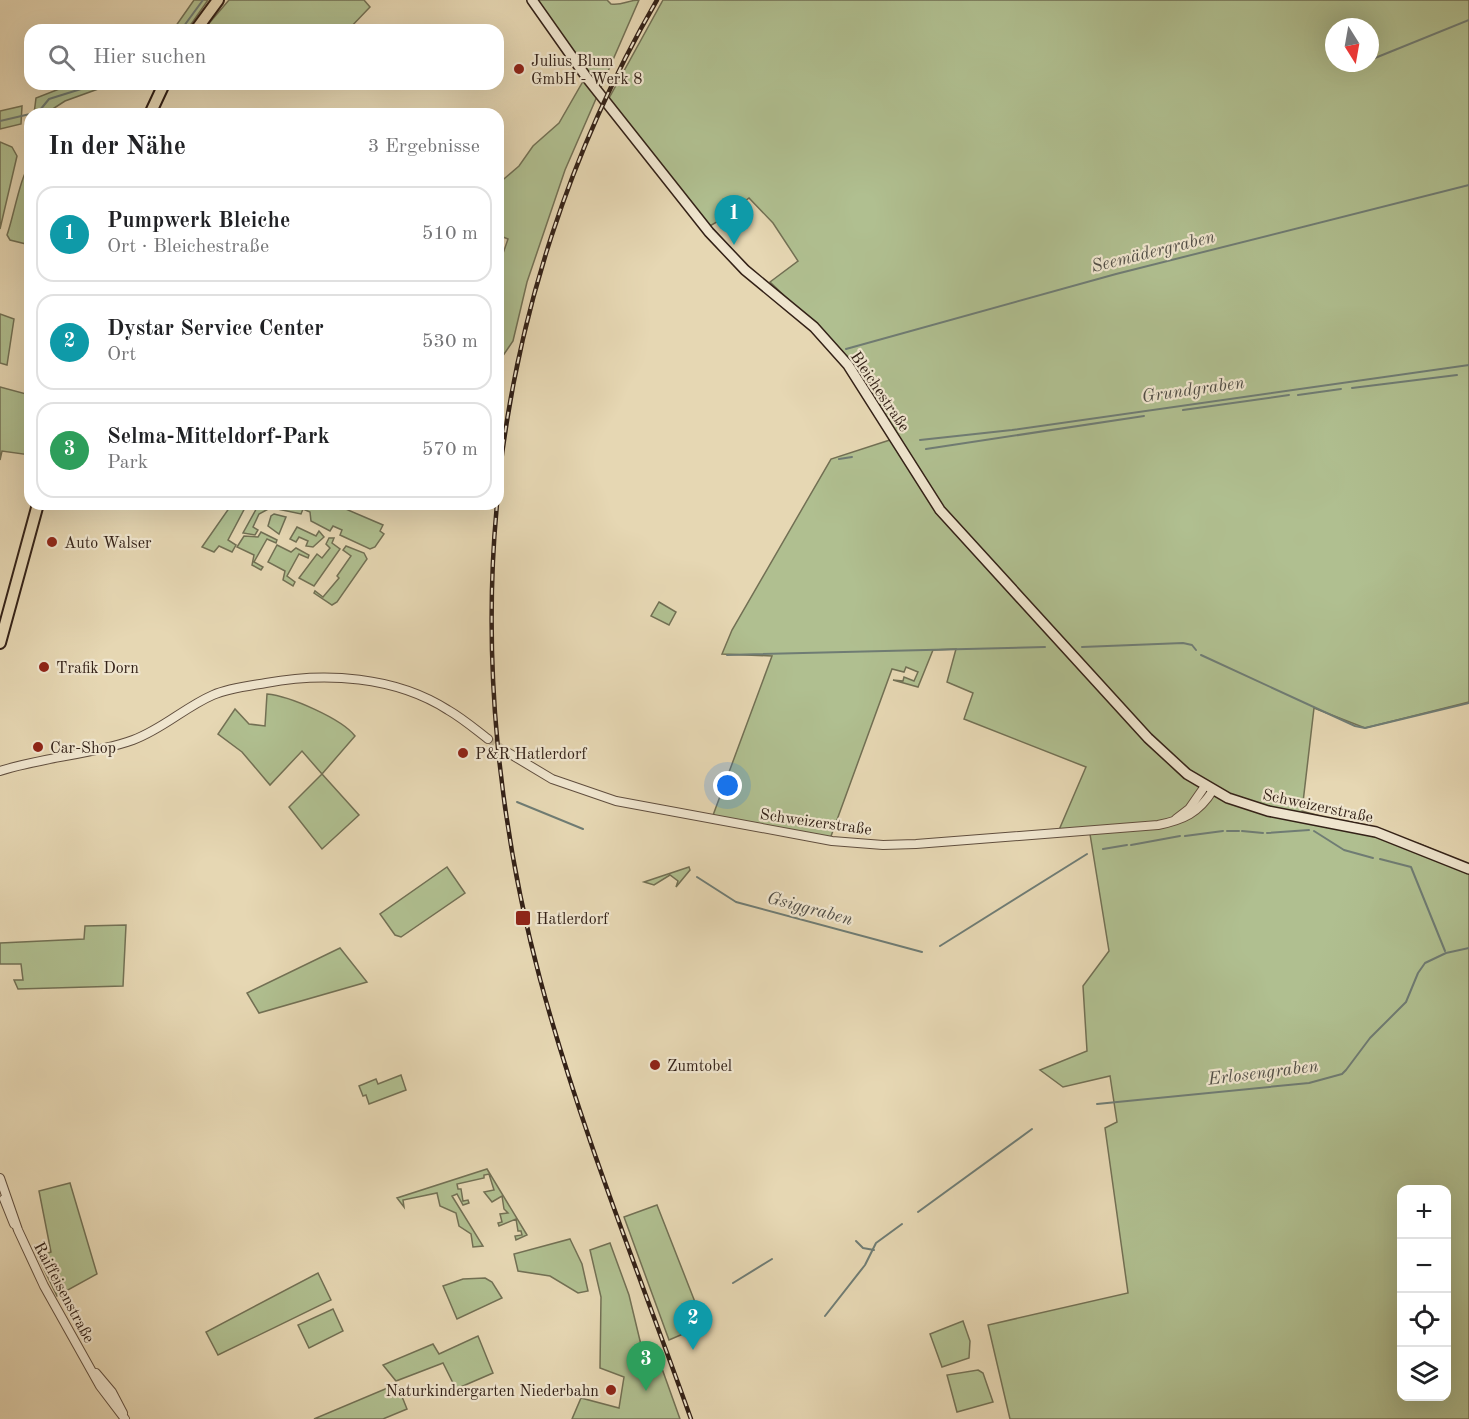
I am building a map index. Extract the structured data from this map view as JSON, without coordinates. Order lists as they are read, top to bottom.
{
  "streets": {
    "main road": ["Bleichestraße", "Schweizerstraße"],
    "street": ["Raiffeisenstraße"]
  },
  "crossings": [
    ["Bleichestraße", "Schweizerstraße"]
  ],
  "water": [
    "Seemädergraben",
    "Grundgraben",
    "Gsiggraben",
    "Erlosengraben"
  ],
  "places": {
    "other": [
      "Julius Blum GmbH - Werk 8",
      "Auto Walser",
      "Trafik Dorn",
      "Car-Shop",
      "P&R Hatlerdorf",
      "Zumtobel",
      "Naturkindergarten Niederbahn"
    ],
    "transit": ["Hatlerdorf"]
  },
  "north": "bottom",
  "page": {
    "search": "Hier suchen",
    "heading": ["In der Nähe", "3 Ergebnisse"],
    "list": [
      {
        "mark": "1",
        "name": "Pumpwerk Bleiche",
        "note": "Ort · Bleichestraße",
        "value": "510 m"
      },
      {
        "mark": "2",
        "name": "Dystar Service Center",
        "note": "Ort",
        "value": "530 m"
      },
      {
        "mark": "3",
        "name": "Selma-Mitteldorf-Park",
        "note": "Park",
        "value": "570 m"
      }
    ],
    "pins": ["1", "2", "3"],
    "map_buttons": ["+", "−"]
  }
}
